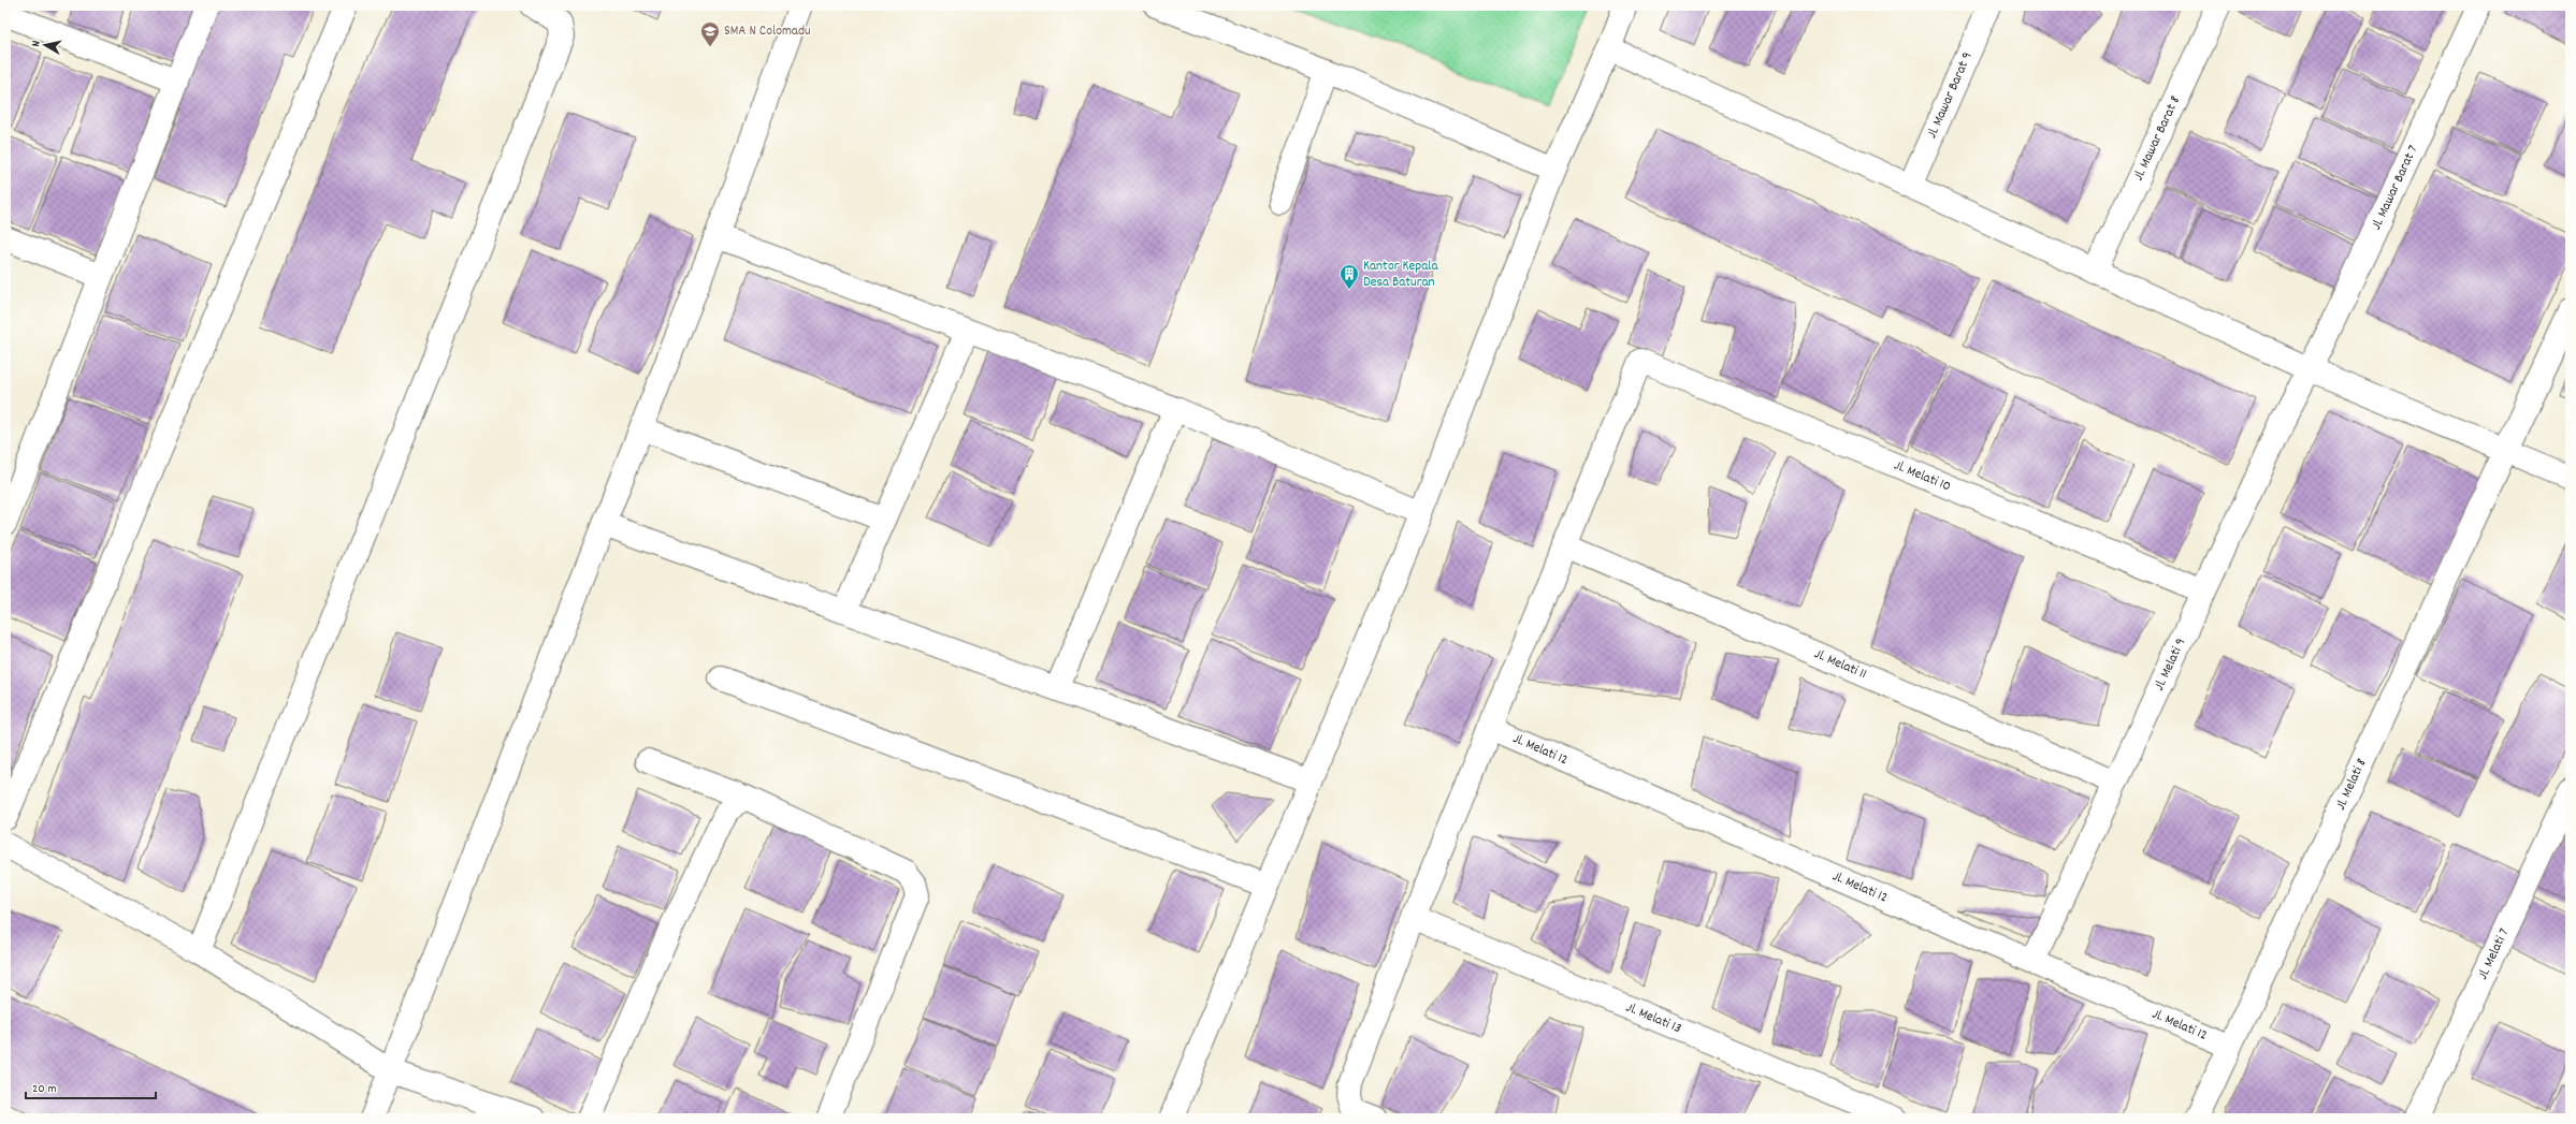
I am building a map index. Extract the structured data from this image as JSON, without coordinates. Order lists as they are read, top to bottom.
{
  "streets": {
    "street": [
      "Jl. Mawar Barat 9",
      "Jl. Mawar Barat 8",
      "Jl. Mawar Barat 7",
      "Jl. Melati 10",
      "Jl. Melati 11",
      "Jl. Melati 9",
      "Jl. Melati 12",
      "Jl. Melati 8",
      "Jl. Melati 7",
      "Jl. Melati 13"
    ]
  },
  "crossings": [
    ["Jl. Mawar Barat 7", "Jl. Melati 9"],
    ["Jl. Melati 10", "Jl. Melati 11"],
    ["Jl. Melati 10", "Jl. Melati 9"],
    ["Jl. Melati 11", "Jl. Melati 9"],
    ["Jl. Melati 9", "Jl. Melati 12"],
    ["Jl. Melati 12", "Jl. Melati 8"]
  ],
  "places": {
    "school or university": ["SMA N Colomadu"],
    "building": ["Kantor Kepala Desa Baturan"]
  },
  "scale_bar": "20 m",
  "north": "left"
}
